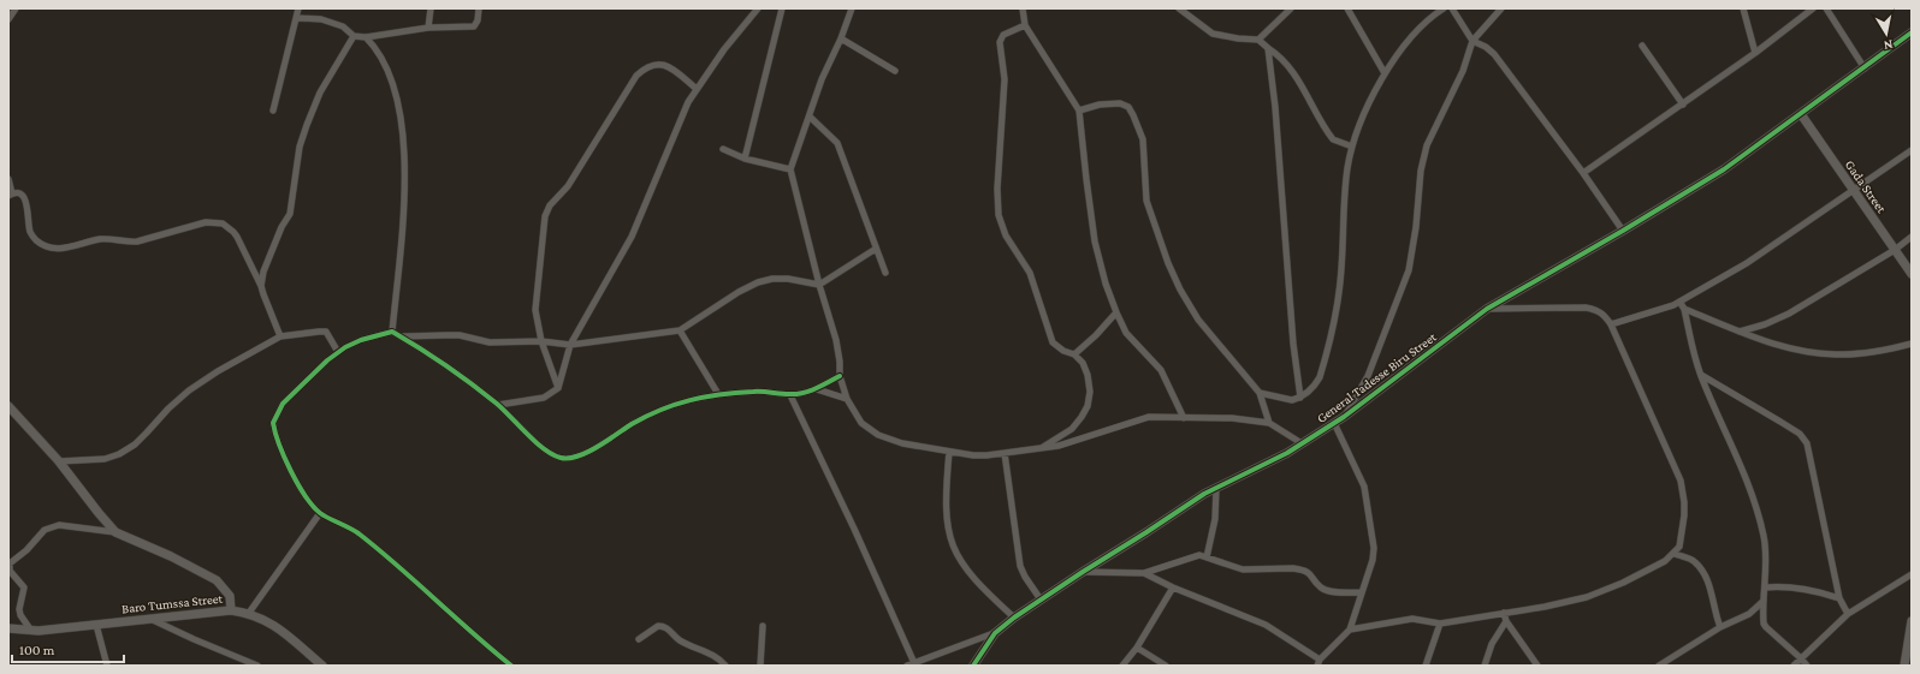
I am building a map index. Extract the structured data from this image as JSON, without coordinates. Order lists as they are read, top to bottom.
{
  "streets": {
    "street": ["Gada Street", "General Tadesse Biru Street", "Baro Tumssa Street"]
  },
  "crossings": [
    ["Gada Street", "General Tadesse Biru Street"]
  ],
  "scale_bar": "100 m",
  "north": "bottom"
}
